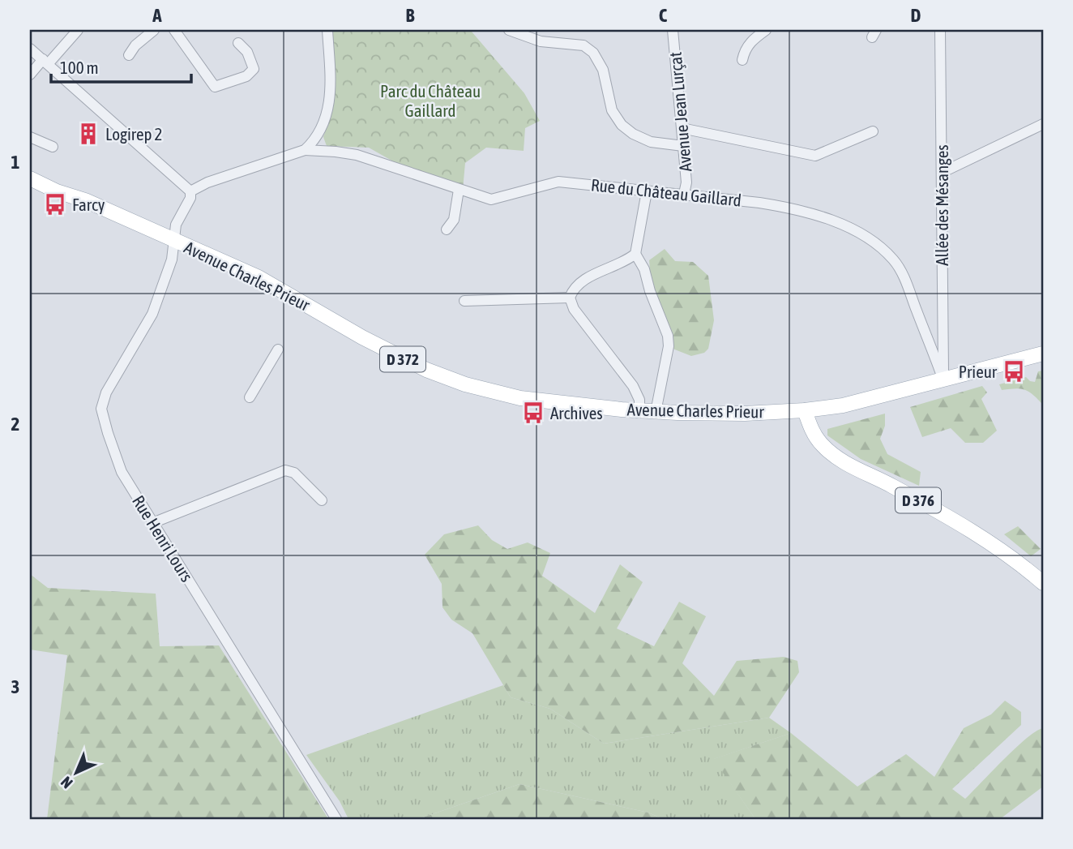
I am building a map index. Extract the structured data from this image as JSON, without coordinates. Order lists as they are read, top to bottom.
{
  "streets": {
    "main road": ["Avenue Charles Prieur", "D 372", "D 376"],
    "street": [
      "Avenue Jean Lurçat",
      "Rue du Château Gaillard",
      "Allée des Mésanges",
      "Rue Henri Lours"
    ]
  },
  "crossings": [
    ["Avenue Jean Lurçat", "Rue du Château Gaillard"],
    ["Rue du Château Gaillard", "Allée des Mésanges"],
    ["Rue du Château Gaillard", "Avenue Charles Prieur"],
    ["Allée des Mésanges", "Avenue Charles Prieur"],
    ["Avenue Charles Prieur", "D 372"],
    ["Avenue Charles Prieur", "D 376"],
    ["Avenue Charles Prieur", "Rue Henri Lours"],
    ["D 372", "Rue Henri Lours"]
  ],
  "parks": ["Parc du Château Gaillard"],
  "places": {
    "building": ["Logirep 2"],
    "bus stop": ["Farcy", "Prieur", "Archives"]
  },
  "scale_bar": "100 m",
  "north": "bottom left",
  "grid": {
    "columns": [
      "A",
      "B",
      "C",
      "D"
    ],
    "rows": ["1", "2", "3"]
  }
}
